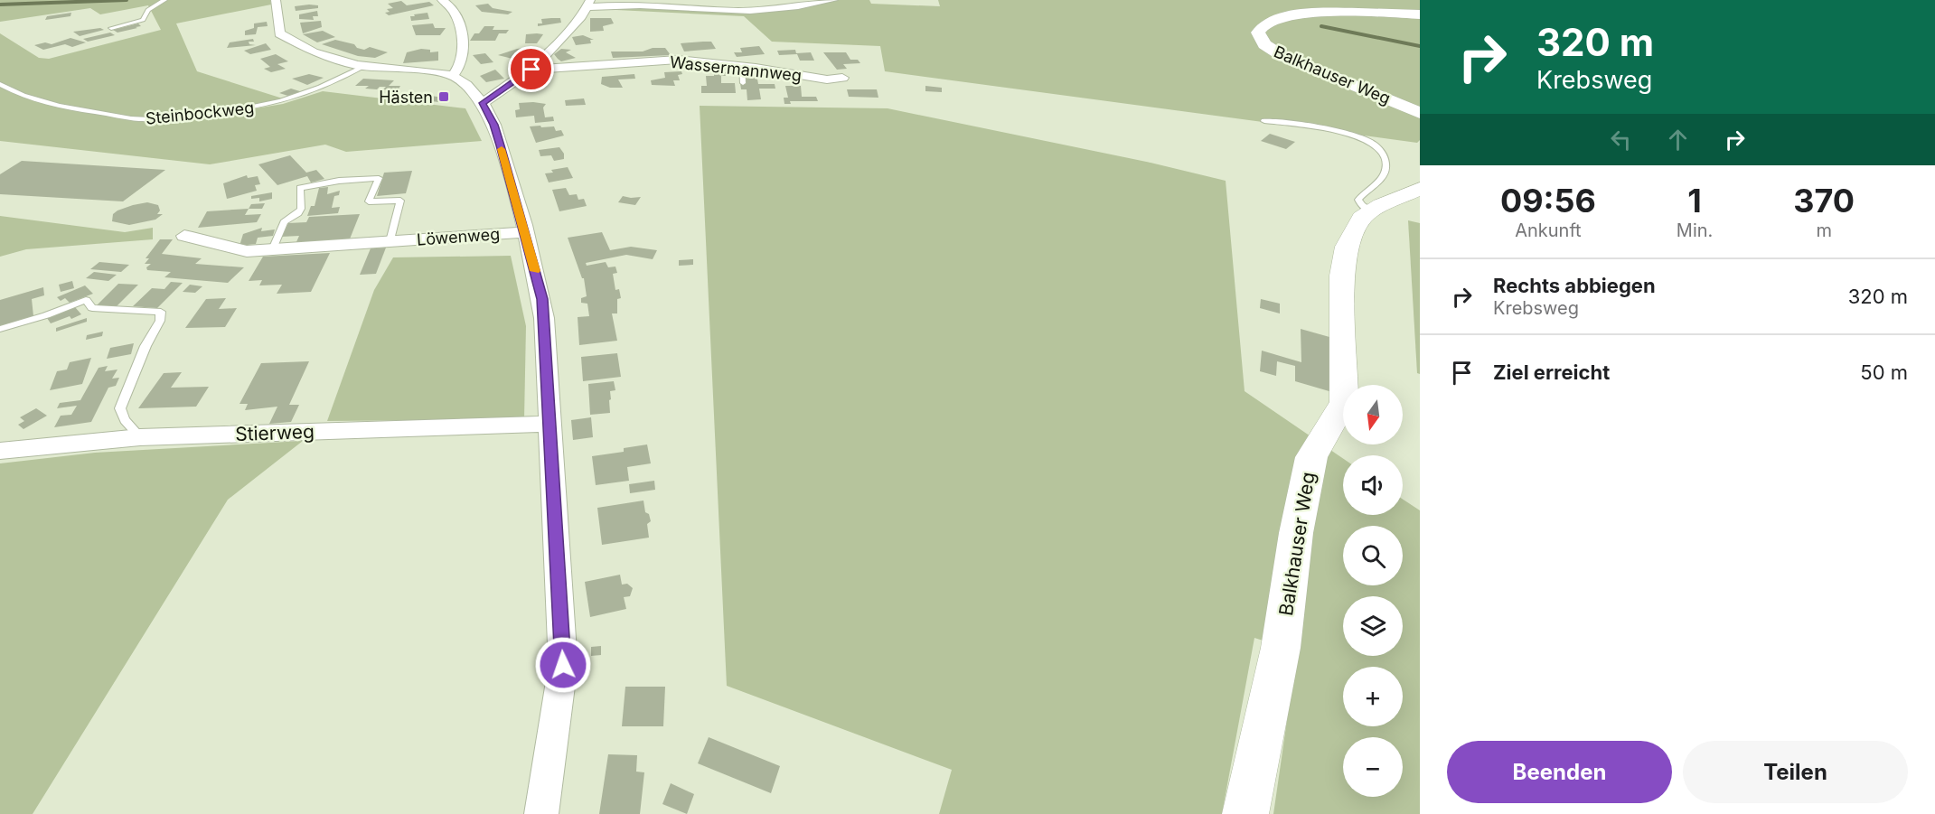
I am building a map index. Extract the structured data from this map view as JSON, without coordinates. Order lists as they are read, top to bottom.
{
  "streets": {
    "main road": ["Balkhauser Weg"],
    "street": ["Wassermannweg", "Löwenweg", "Stierweg"],
    "lane": ["Steinbockweg"]
  },
  "places": {
    "transit": ["Hästen"]
  },
  "north": "bottom",
  "page": {
    "turn": ["320 m", "Krebsweg"],
    "eta": [
      "09:56",
      "Ankunft",
      "1",
      "Min.",
      "370",
      "m"
    ],
    "list": [
      {
        "name": "Rechts abbiegen",
        "note": "Krebsweg",
        "value": "320 m"
      },
      {
        "name": "Ziel erreicht",
        "value": "50 m"
      }
    ],
    "map_buttons": ["+", "−"],
    "buttons": ["Beenden", "Teilen"]
  }
}
